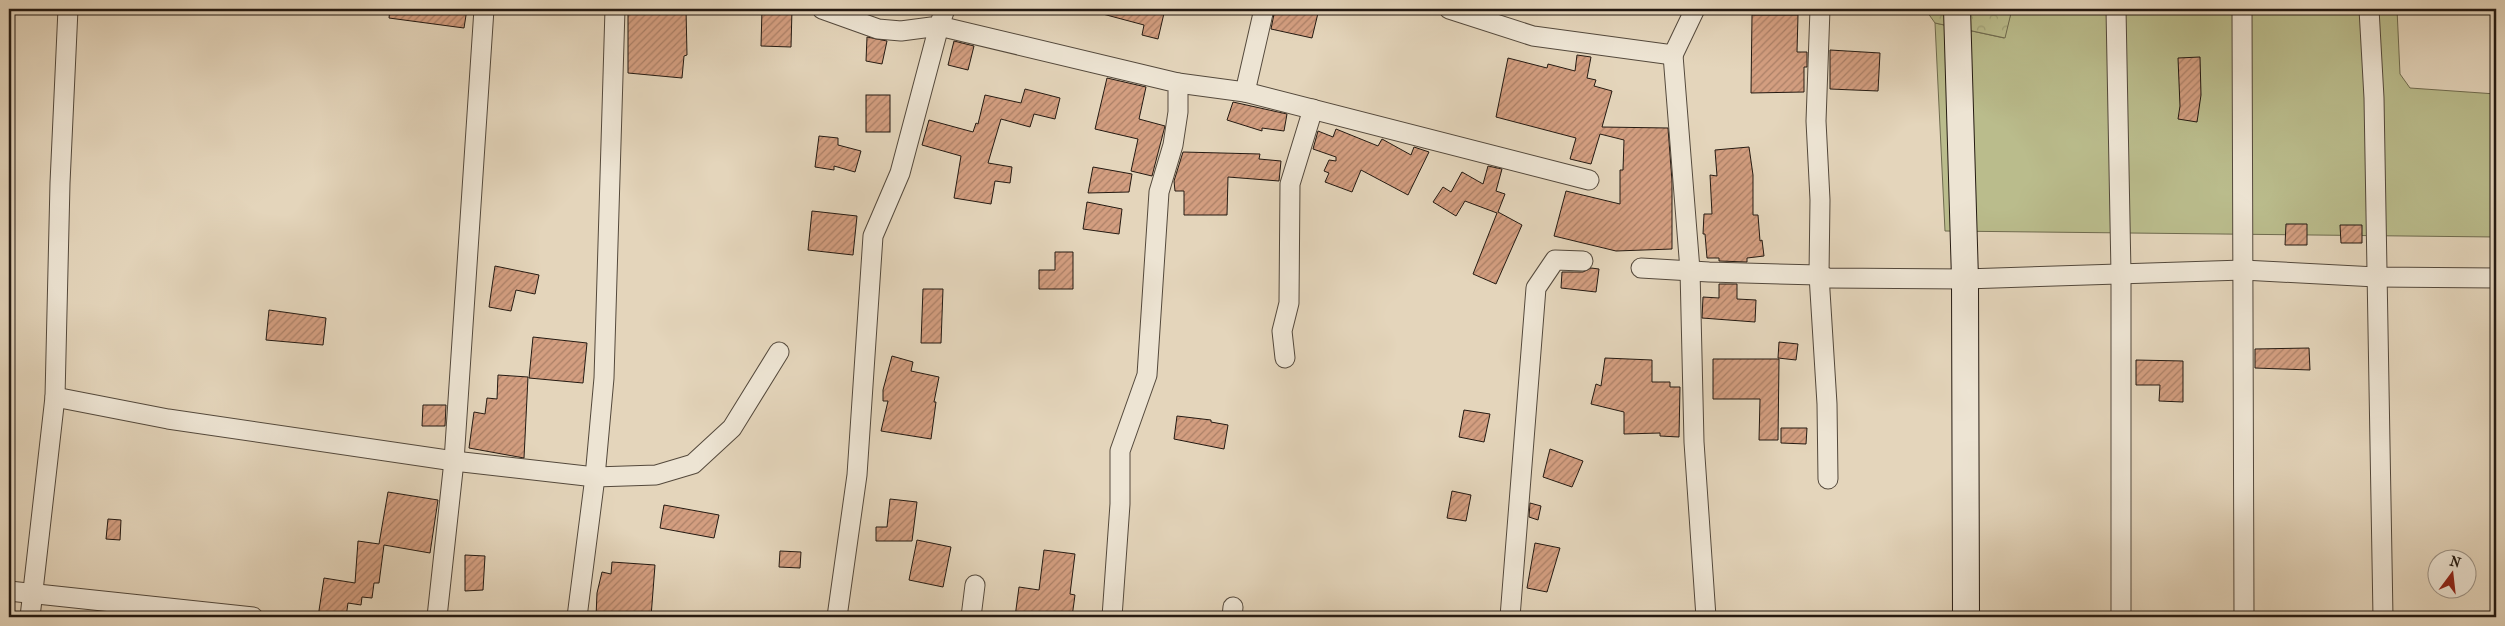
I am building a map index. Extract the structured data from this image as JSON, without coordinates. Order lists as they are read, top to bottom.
{
  "north": "top"
}
